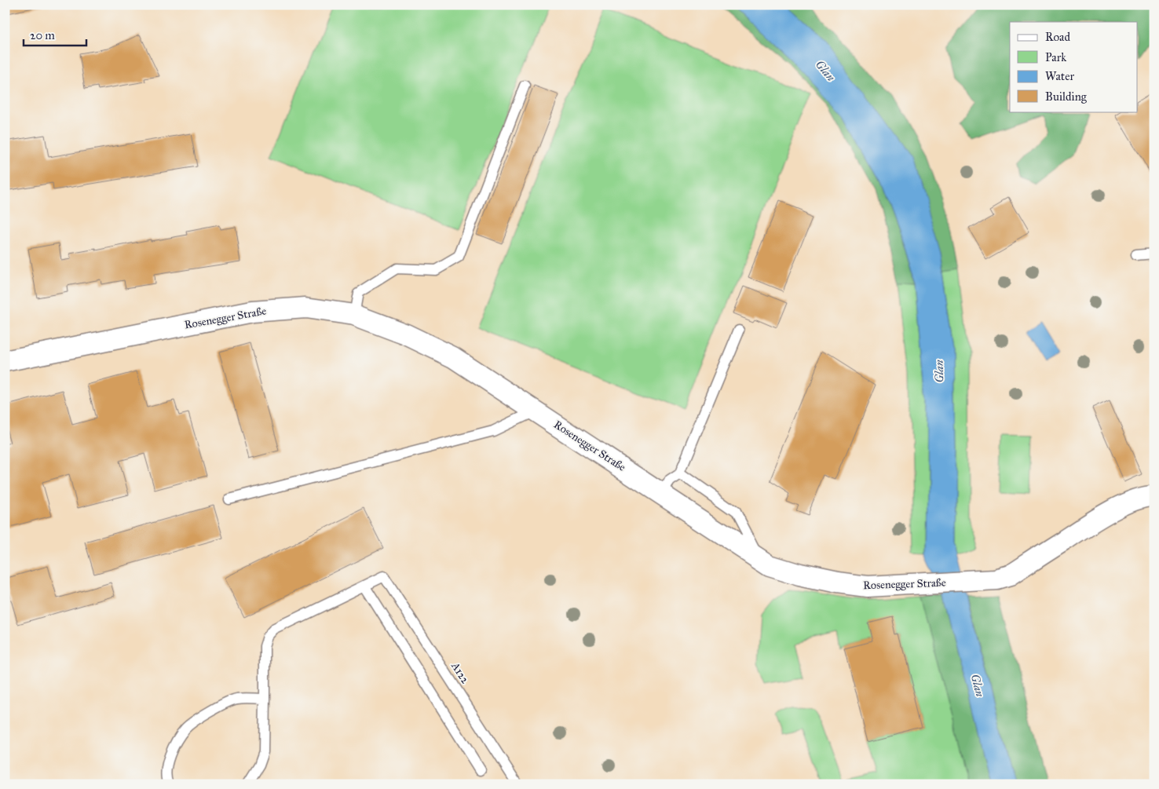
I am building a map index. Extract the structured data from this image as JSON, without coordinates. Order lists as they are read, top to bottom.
{
  "streets": {
    "street": ["Rosenegger Straße"],
    "lane": ["A122"]
  },
  "water": ["Glan"],
  "legend": [
    "Road",
    "Park",
    "Water",
    "Building"
  ],
  "scale_bar": "20 m"
}
